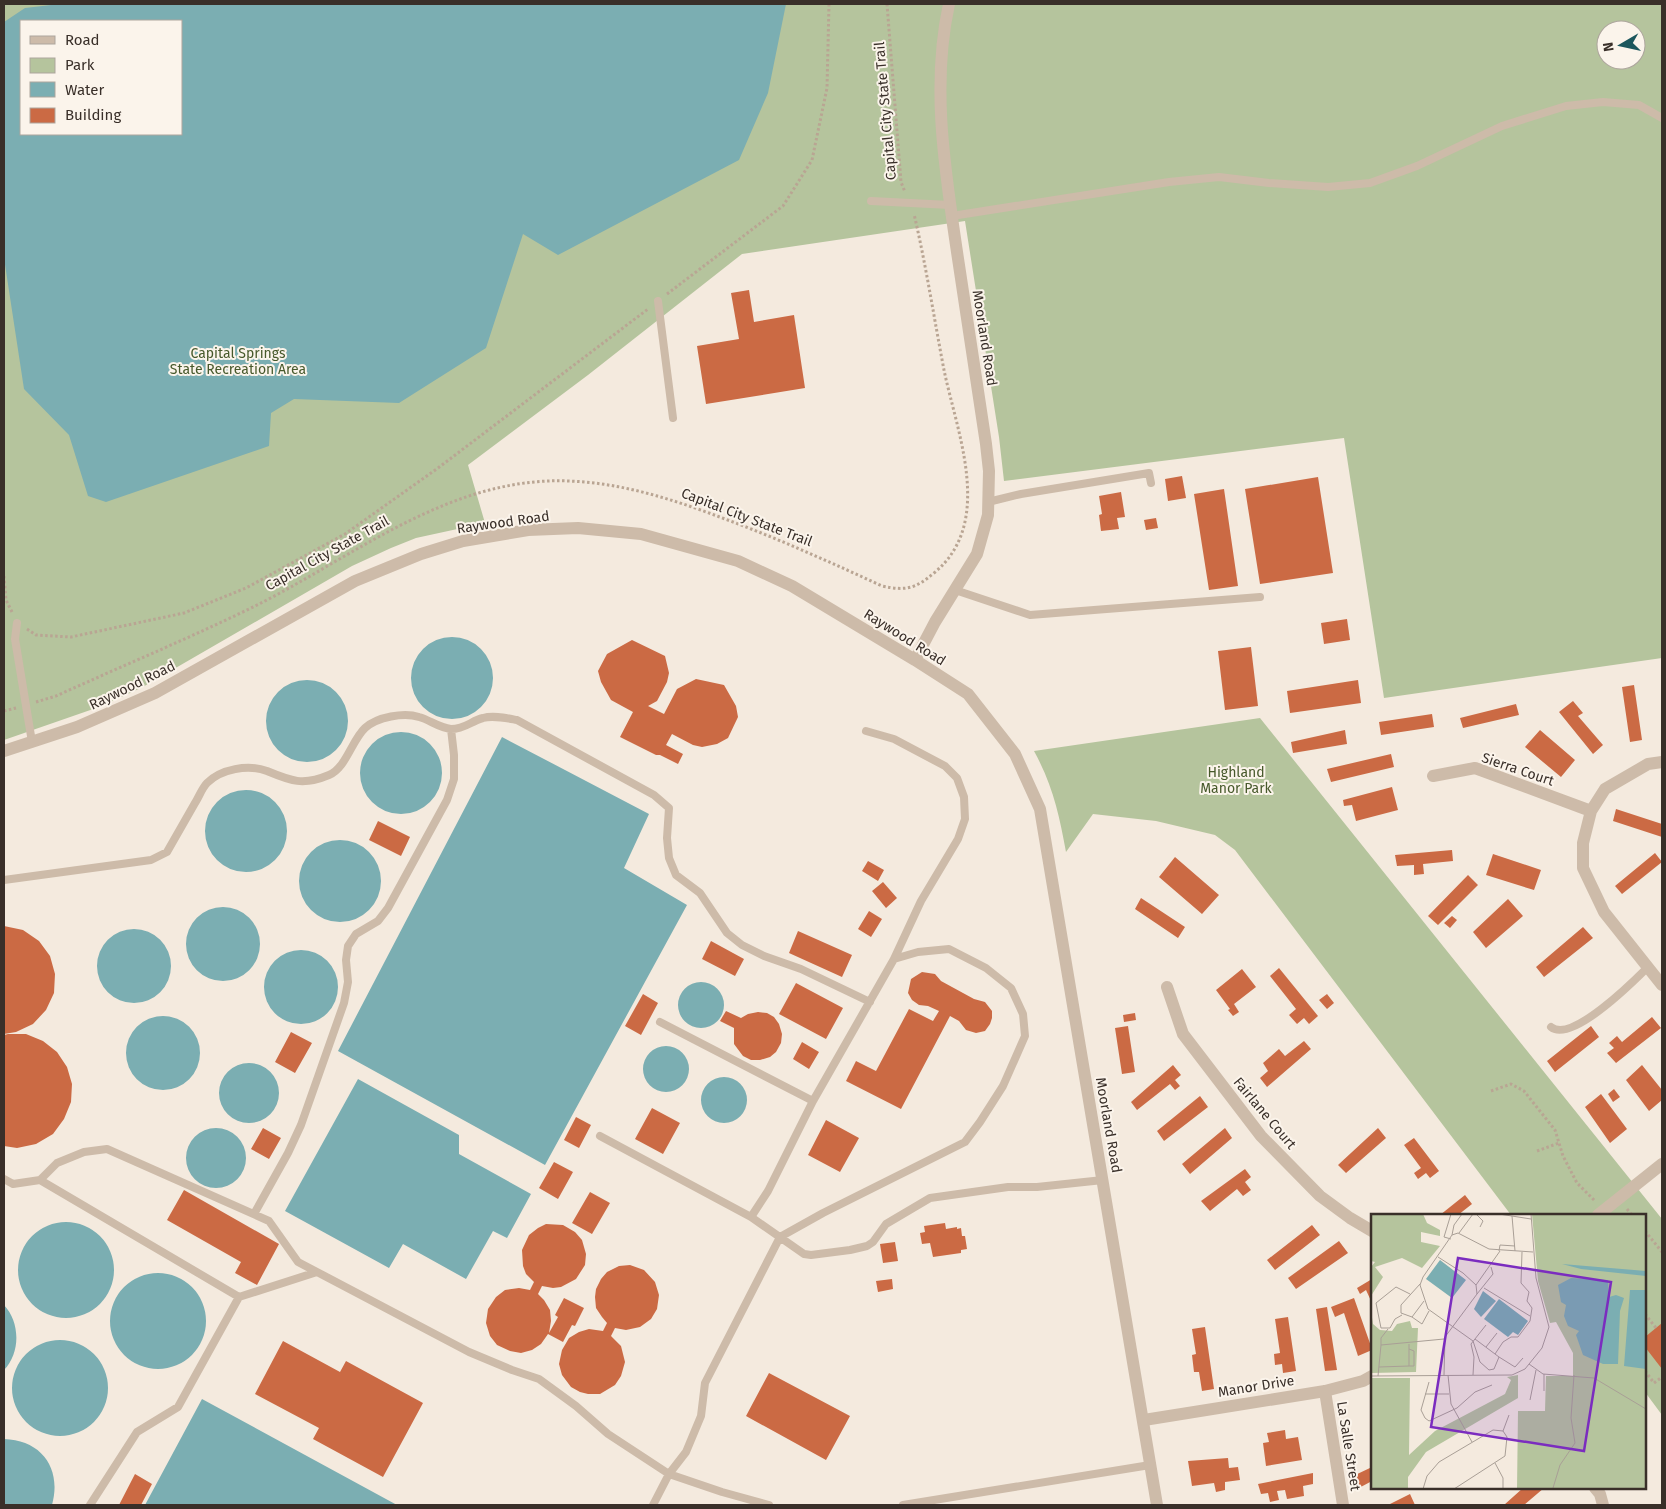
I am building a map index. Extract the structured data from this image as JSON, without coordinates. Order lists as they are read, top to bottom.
{
  "streets": {
    "street": [
      "Moorland Road",
      "Raywood Road",
      "Sierra Court",
      "Fairlane Court",
      "Manor Drive",
      "La Salle Street"
    ],
    "path": ["Capital City State Trail"]
  },
  "crossings": [
    ["Moorland Road", "Raywood Road"],
    ["Moorland Road", "Manor Drive"],
    ["Manor Drive", "La Salle Street"]
  ],
  "parks": ["Capital Springs State Recreation Area", "Highland Manor Park"],
  "legend": [
    "Road",
    "Park",
    "Water",
    "Building"
  ],
  "north": "left"
}
